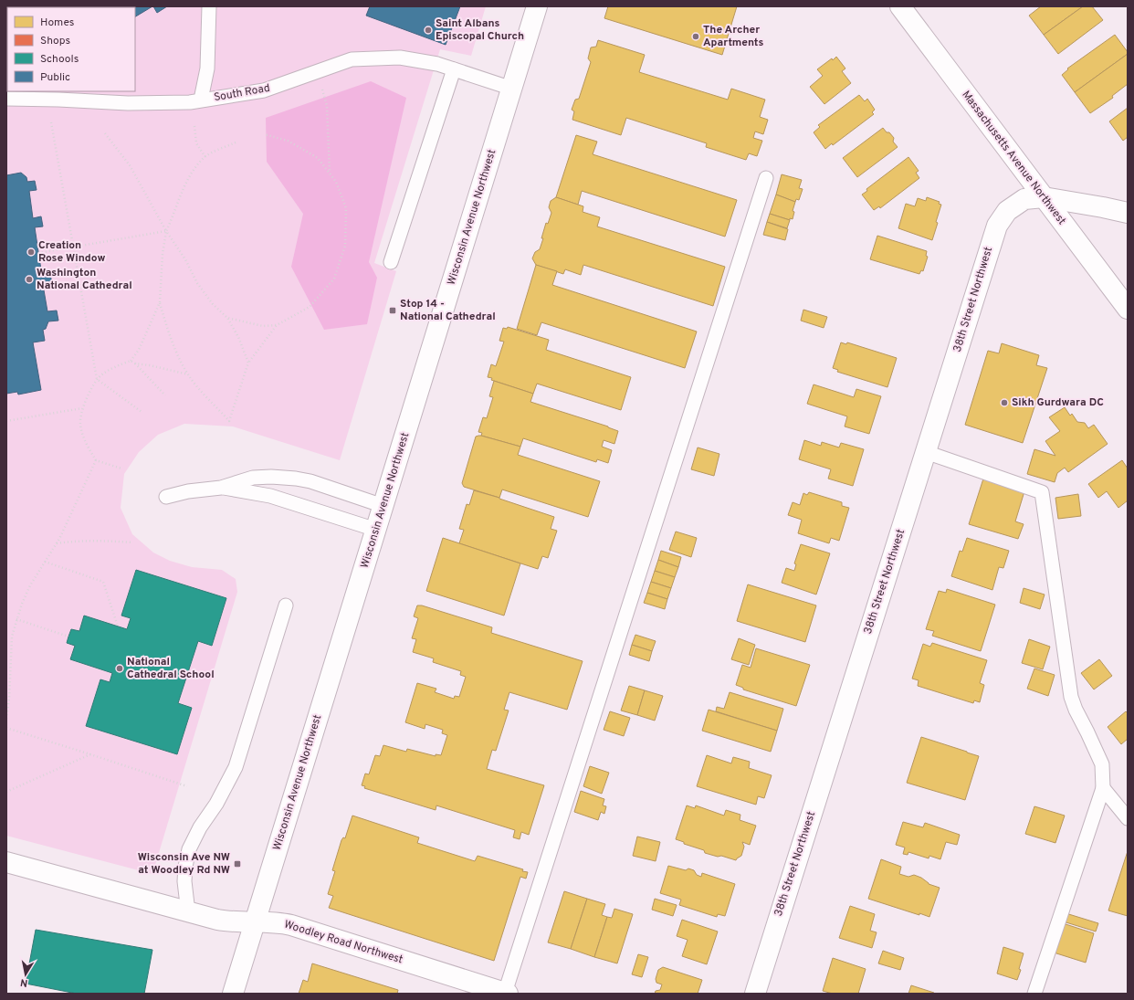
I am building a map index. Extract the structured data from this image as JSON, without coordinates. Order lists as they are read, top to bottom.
{
  "streets": {
    "street": [
      "Massachusetts Avenue Northwest",
      "Wisconsin Avenue Northwest",
      "38th Street Northwest",
      "Woodley Road Northwest"
    ],
    "lane": ["South Road"]
  },
  "crossings": [
    ["South Road", "Wisconsin Avenue Northwest"],
    ["Massachusetts Avenue Northwest", "38th Street Northwest"],
    ["Wisconsin Avenue Northwest", "Woodley Road Northwest"]
  ],
  "places": {
    "other": [
      "Saint Albans Episcopal Church",
      "The Archer Apartments",
      "Creation Rose Window",
      "Washington National Cathedral",
      "Sikh Gurdwara DC",
      "National Cathedral School"
    ],
    "transit": ["Stop 14 - National Cathedral", "Wisconsin Ave NW at Woodley Rd NW"]
  },
  "legend": [
    "Homes",
    "Shops",
    "Schools",
    "Public"
  ],
  "north": "bottom"
}
